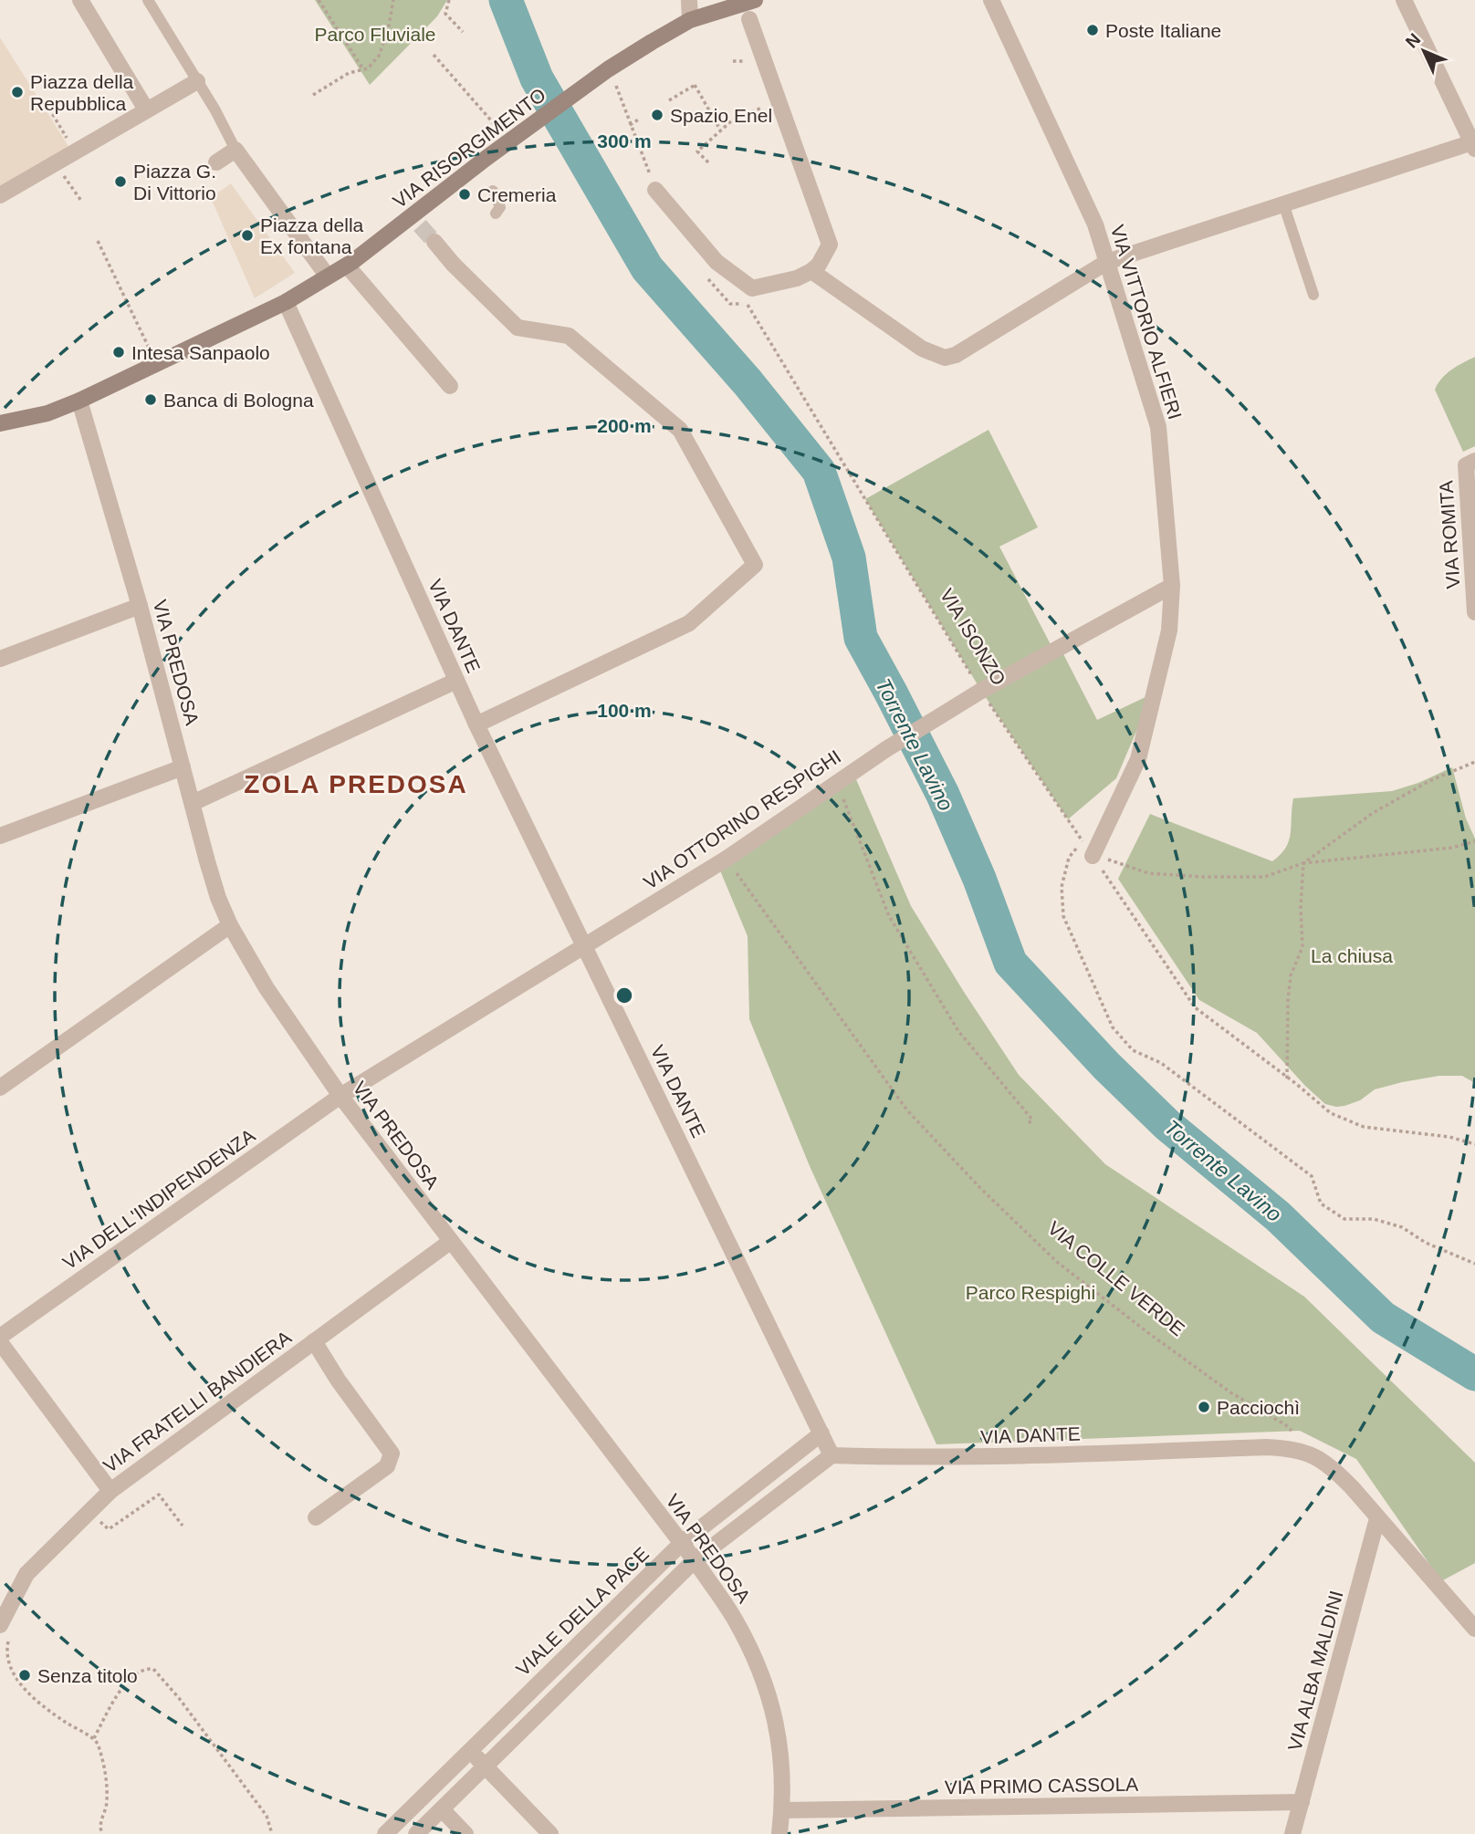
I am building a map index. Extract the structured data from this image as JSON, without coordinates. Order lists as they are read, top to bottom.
{
  "streets": {
    "main road": ["VIA RISORGIMENTO"],
    "street": [
      "VIA VITTORIO ALFIERI",
      "VIA ROMITA",
      "VIA DANTE",
      "VIA PREDOSA",
      "VIA OTTORINO RESPIGHI",
      "VIA DELL'INDIPENDENZA",
      "VIA FRATELLI BANDIERA",
      "VIALE DELLA PACE",
      "VIA ALBA MALDINI",
      "VIA PRIMO CASSOLA"
    ],
    "path": ["VIA ISONZO", "VIA COLLE VERDE"]
  },
  "crossings": [
    ["VIA RISORGIMENTO", "VIA DANTE"],
    ["VIA RISORGIMENTO", "VIA PREDOSA"],
    ["VIA VITTORIO ALFIERI", "VIA ISONZO"],
    ["VIA VITTORIO ALFIERI", "VIA OTTORINO RESPIGHI"],
    ["VIA DANTE", "VIA OTTORINO RESPIGHI"],
    ["VIA DANTE", "VIALE DELLA PACE"],
    ["VIA DANTE", "VIA ALBA MALDINI"],
    ["VIA ISONZO", "VIA OTTORINO RESPIGHI"],
    ["VIA PREDOSA", "VIA OTTORINO RESPIGHI"],
    ["VIA PREDOSA", "VIA DELL'INDIPENDENZA"],
    ["VIA PREDOSA", "VIA FRATELLI BANDIERA"],
    ["VIA PREDOSA", "VIALE DELLA PACE"],
    ["VIA PREDOSA", "VIA PRIMO CASSOLA"],
    ["VIA OTTORINO RESPIGHI", "VIA DELL'INDIPENDENZA"],
    ["VIA OTTORINO RESPIGHI", "VIA COLLE VERDE"],
    ["VIA ALBA MALDINI", "VIA PRIMO CASSOLA"]
  ],
  "districts": ["ZOLA PREDOSA"],
  "water": ["Torrente Lavino"],
  "parks": ["Parco Fluviale", "La chiusa", "Parco Respighi"],
  "places": [
    "Poste Italiane",
    "Piazza della Repubblica",
    "Spazio Enel",
    "Piazza G. Di Vittorio",
    "Cremeria",
    "Piazza della Ex fontana",
    "Intesa Sanpaolo",
    "Banca di Bologna",
    "Pacciochì",
    "Senza titolo"
  ],
  "north": "top left",
  "rings": ["300 m", "200 m", "100 m"]
}
